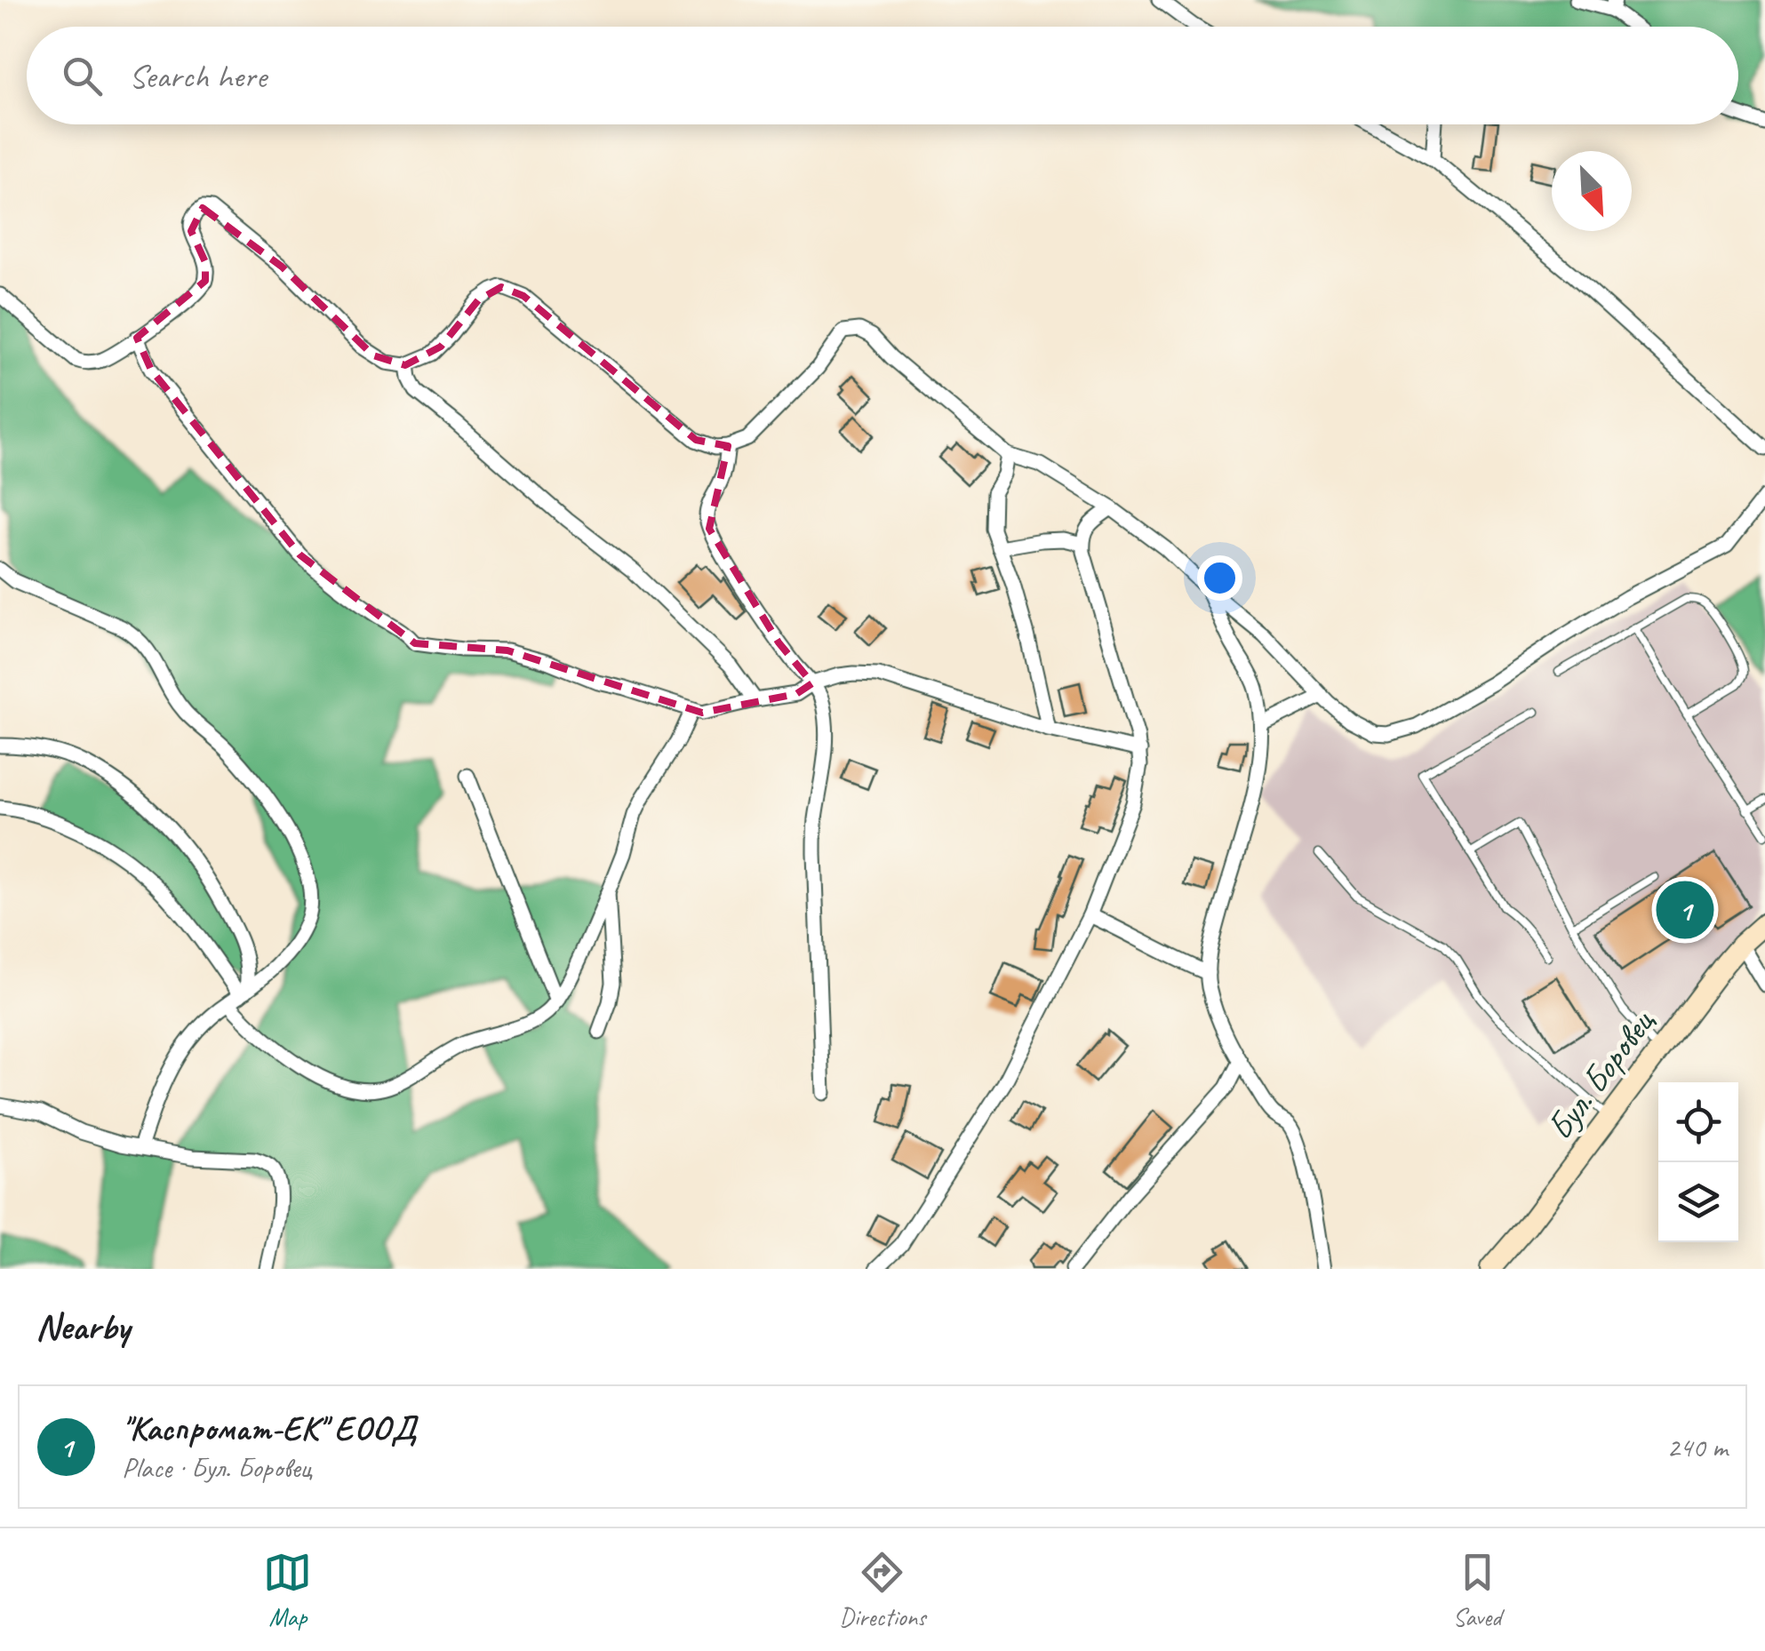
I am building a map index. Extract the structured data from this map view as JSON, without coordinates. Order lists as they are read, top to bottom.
{
  "streets": {
    "street": ["Бул. Боровец"]
  },
  "north": "bottom right",
  "page": {
    "search": "Search here",
    "pins": "1",
    "heading": "Nearby",
    "list": [
      {
        "mark": "1",
        "name": "\"Каспромат-ЕК\" ЕООД",
        "note": "Place · Бул. Боровец",
        "value": "240 m"
      }
    ],
    "nav": ["Map", "Directions", "Saved"]
  }
}
